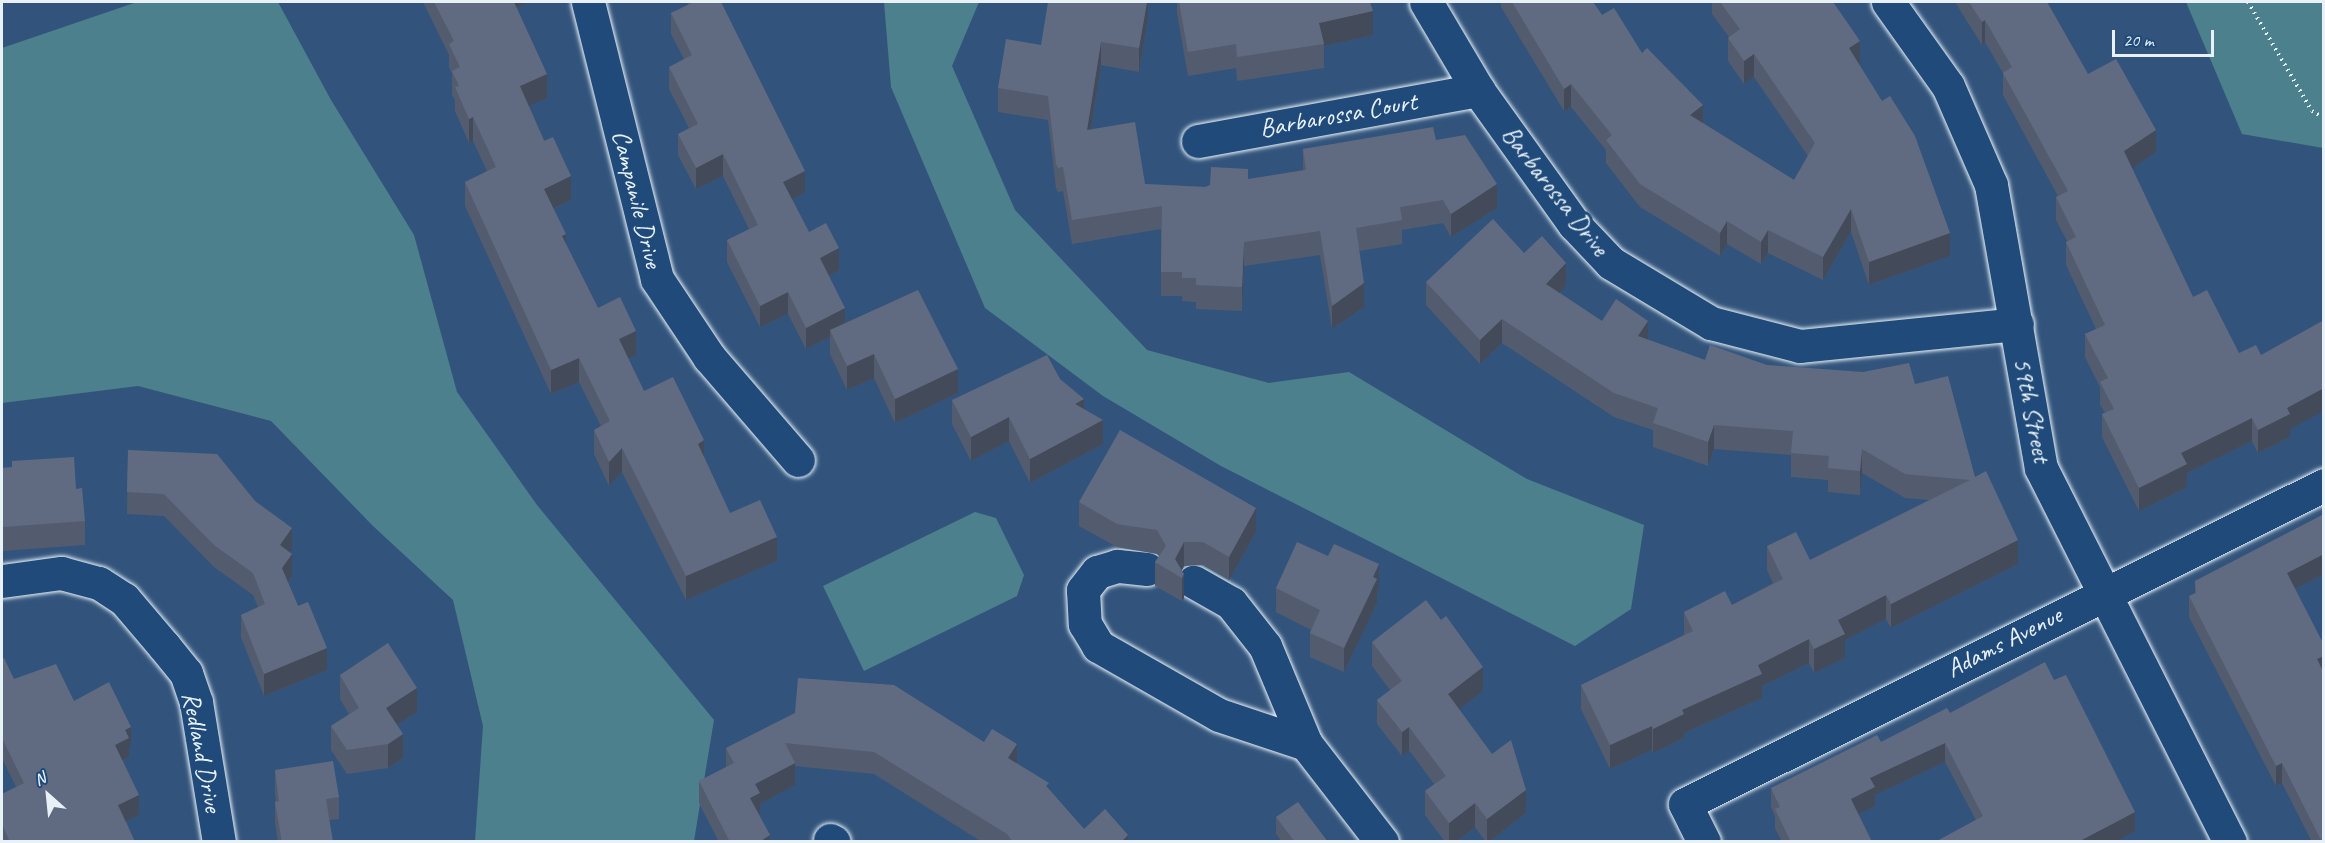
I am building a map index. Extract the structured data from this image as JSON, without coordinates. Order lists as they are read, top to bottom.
{
  "streets": {
    "street": [
      "Barbarossa Court",
      "Barbarossa Drive",
      "Campanile Drive",
      "59th Street",
      "Adams Avenue",
      "Redland Drive"
    ]
  },
  "crossings": [
    ["Barbarossa Court", "Barbarossa Drive"],
    ["Barbarossa Drive", "59th Street"],
    ["59th Street", "Adams Avenue"]
  ],
  "scale_bar": "20 m",
  "north": "top left"
}
